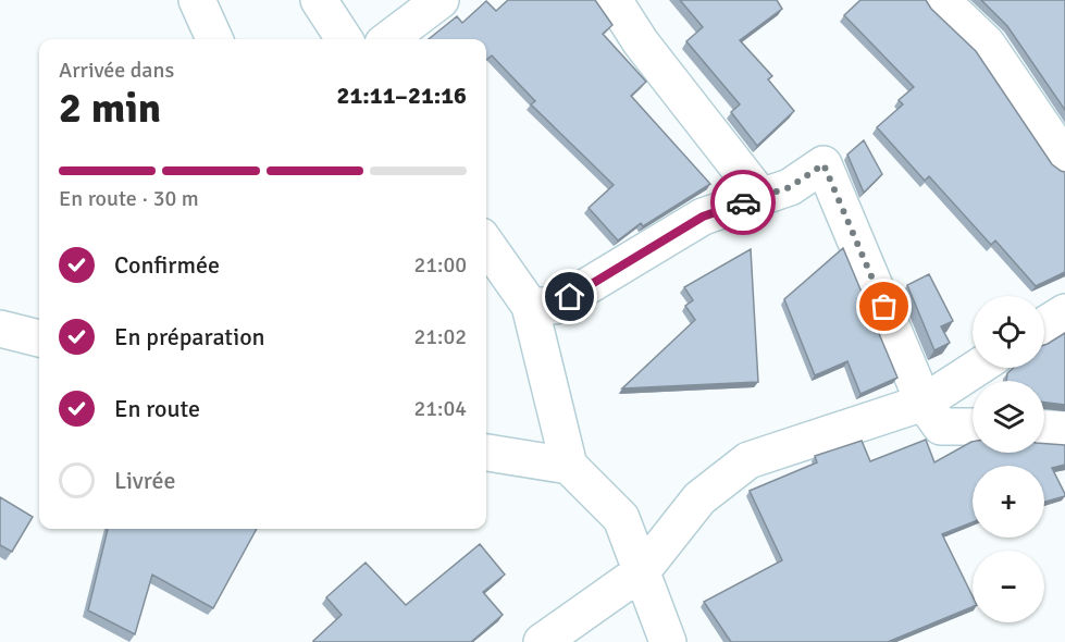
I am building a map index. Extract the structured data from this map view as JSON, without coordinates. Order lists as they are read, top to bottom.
{
  "page": {
    "heading": ["2 min", "Arrivée dans", "21:11–21:16"],
    "bar": "En route · 30 m",
    "list": [
      ["Confirmée", "21:00"],
      ["En préparation", "21:02"],
      ["En route", "21:04"],
      "Livrée"
    ],
    "map_buttons": ["+", "−"]
  }
}
